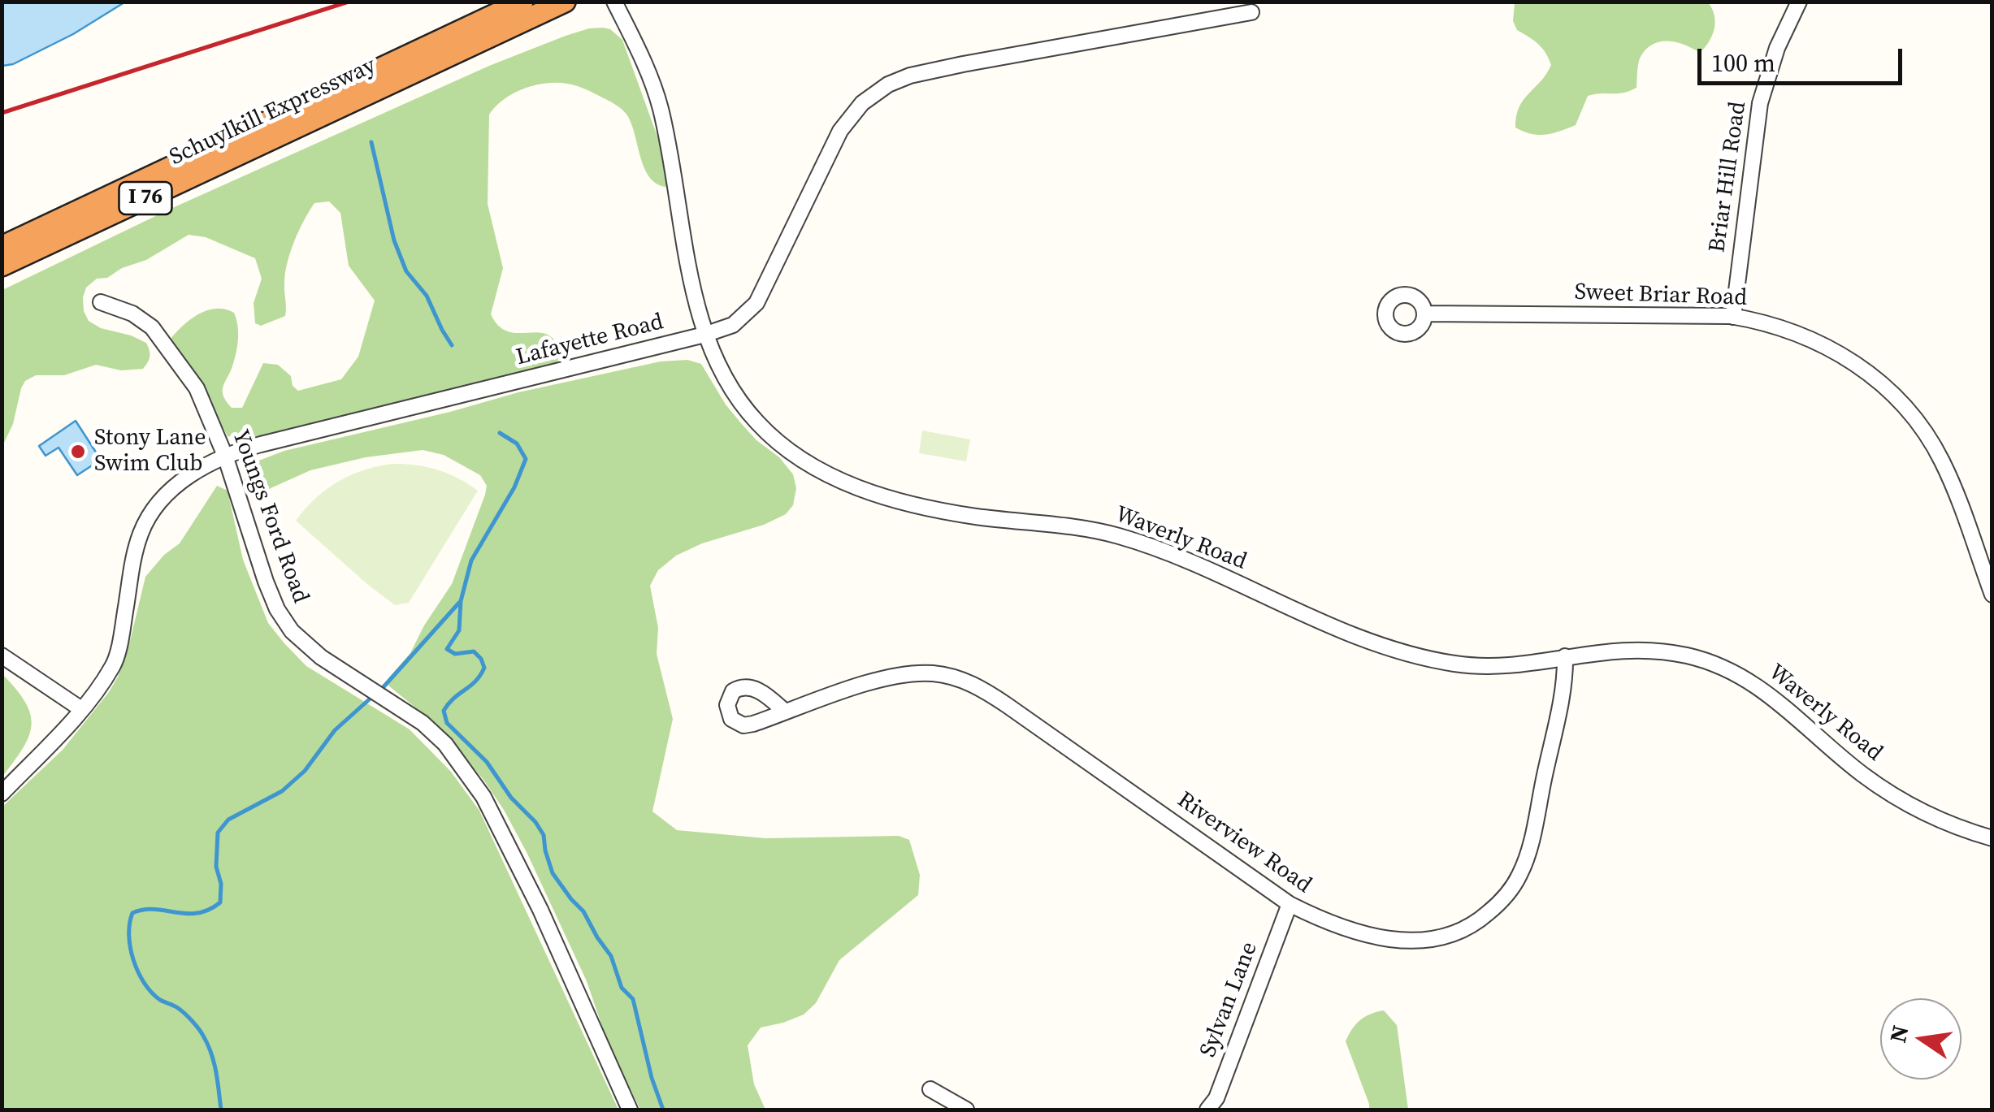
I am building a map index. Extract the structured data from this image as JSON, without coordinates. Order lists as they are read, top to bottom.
{
  "streets": {
    "highway": ["Schuylkill Expressway", "I 76"],
    "street": [
      "Briar Hill Road",
      "Sweet Briar Road",
      "Lafayette Road",
      "Youngs Ford Road",
      "Waverly Road",
      "Riverview Road",
      "Sylvan Lane"
    ]
  },
  "crossings": [
    ["Briar Hill Road", "Sweet Briar Road"],
    ["Lafayette Road", "Youngs Ford Road"],
    ["Lafayette Road", "Waverly Road"],
    ["Waverly Road", "Riverview Road"],
    ["Riverview Road", "Sylvan Lane"]
  ],
  "places": ["Stony Lane Swim Club"],
  "scale_bar": "100 m",
  "north": "left"
}
